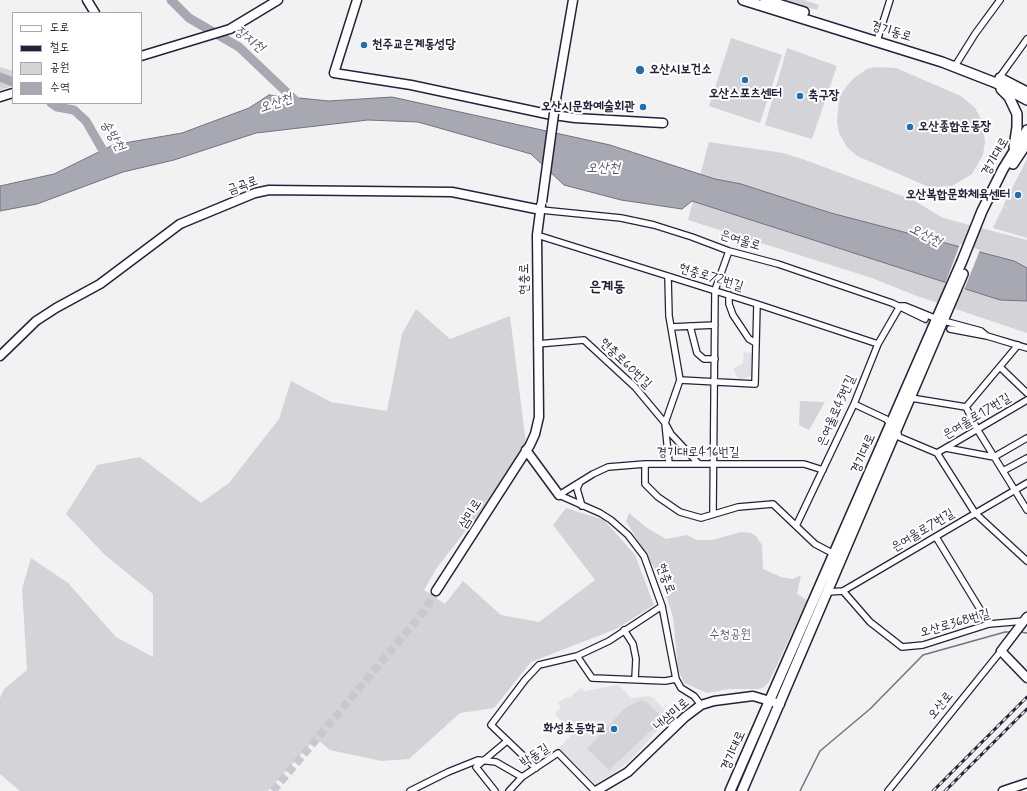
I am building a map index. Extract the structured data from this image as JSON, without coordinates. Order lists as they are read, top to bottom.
{
  "streets": {
    "main road": ["경기동로", "경기대로"],
    "street": [
      "금곡로",
      "은여울로",
      "현충로72번길",
      "현충로",
      "현충로60번길",
      "은여울로43번길",
      "은여울로17번길",
      "경기대로416번길",
      "삼미로",
      "은여울로7번길",
      "오산로368번길",
      "오산로",
      "내삼미로",
      "박동길"
    ]
  },
  "crossings": [
    ["경기대로", "경기대로416번길"],
    ["경기대로", "내삼미로"],
    ["금곡로", "은여울로"],
    ["금곡로", "현충로"],
    ["은여울로", "현충로"],
    ["은여울로", "은여울로43번길"],
    ["현충로72번길", "현충로"],
    ["현충로72번길", "은여울로43번길"],
    ["현충로", "현충로60번길"],
    ["현충로", "삼미로"],
    ["현충로60번길", "경기대로416번길"],
    ["은여울로43번길", "경기대로416번길"],
    ["은여울로7번길", "오산로368번길"],
    ["오산로368번길", "오산로"],
    ["내삼미로", "박동길"]
  ],
  "districts": ["은계동"],
  "water": ["장지천", "오산천", "송방천"],
  "parks": ["수청공원"],
  "places": [
    "천주교은계동성당",
    "오산시보건소",
    "오산스포츠센터",
    "축구장",
    "오산시문화예술회관",
    "오산종합운동장",
    "오산복합문화체육센터",
    "화성초등학교"
  ],
  "legend": [
    "도로",
    "철도",
    "공원",
    "수역"
  ]
}
